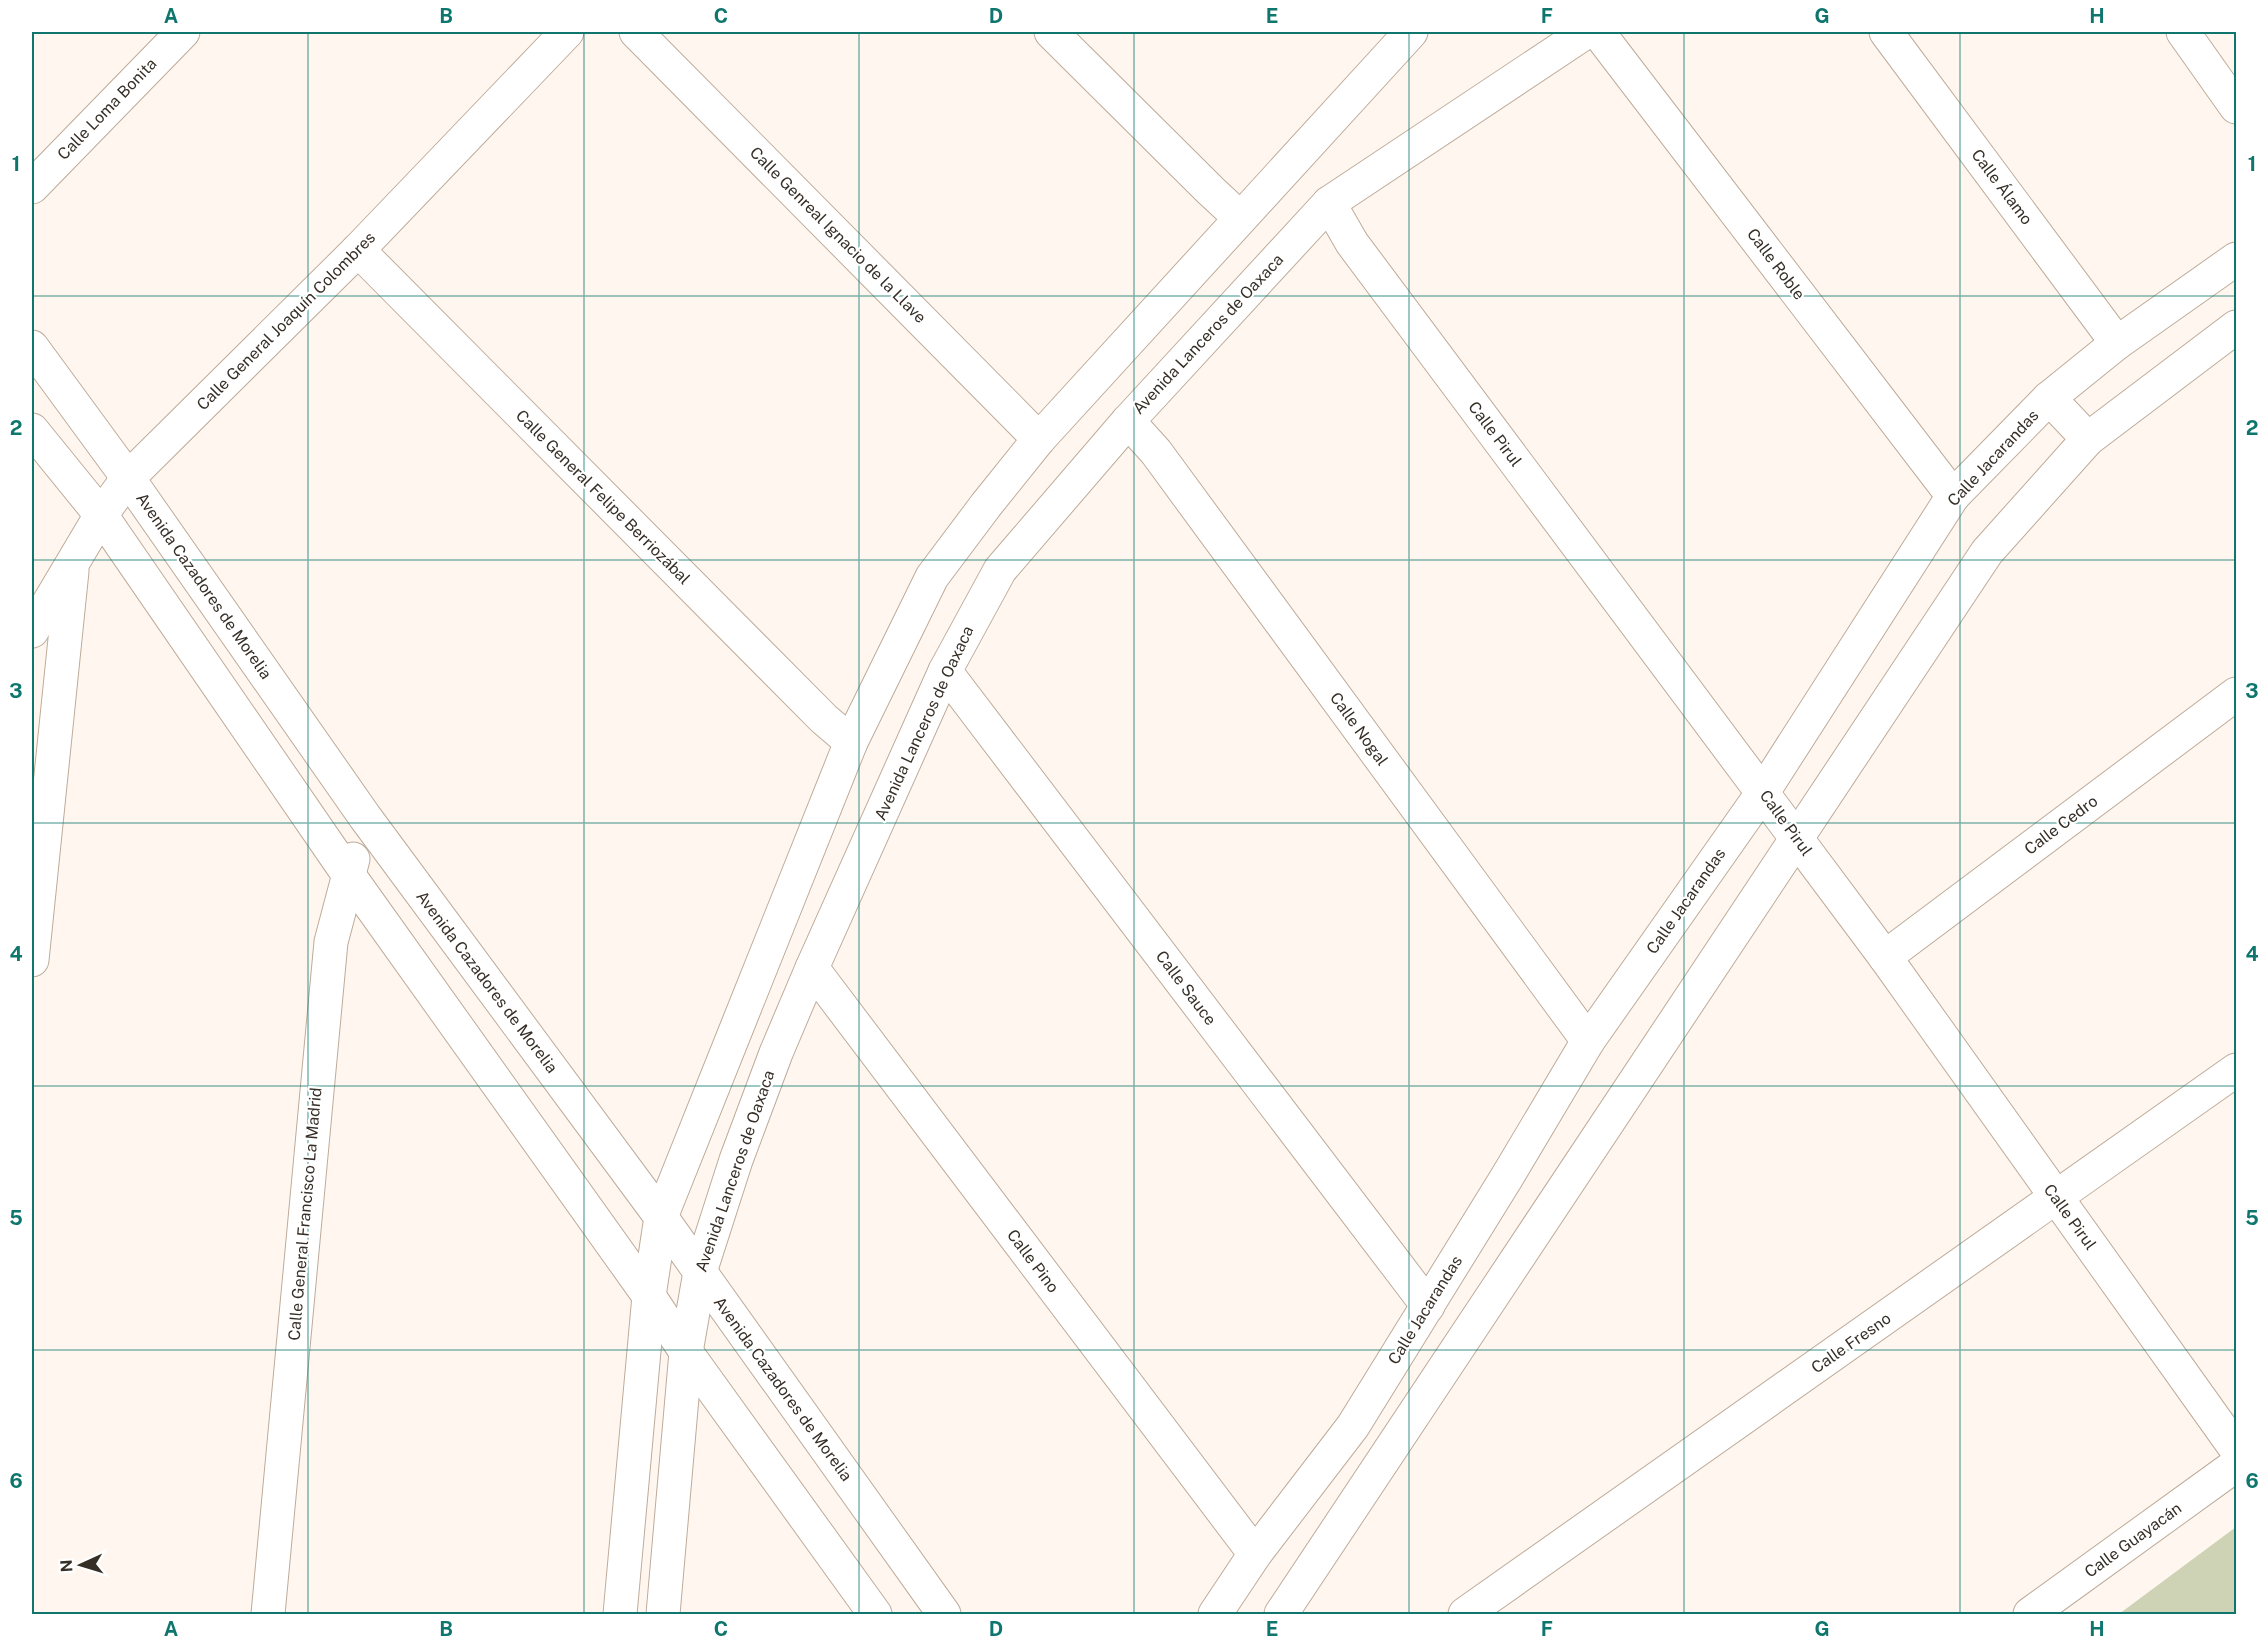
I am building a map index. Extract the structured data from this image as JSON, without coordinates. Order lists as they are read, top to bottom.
{
  "streets": {
    "street": [
      "Calle Loma Bonita",
      "Calle Álamo",
      "Calle Genreal Ignacio de la Llave",
      "Calle Roble",
      "Calle General Joaquín Colombres",
      "Avenida Lanceros de Oaxaca",
      "Calle Pirul",
      "Calle Jacarandas",
      "Calle General Felipe Berriozábal",
      "Avenida Cazadores de Morelia",
      "Calle Nogal",
      "Calle Cedro",
      "Calle Sauce",
      "Calle General Francisco La Madrid",
      "Calle Pino",
      "Calle Fresno",
      "Calle Guayacán"
    ]
  },
  "crossings": [
    ["Calle Álamo", "Calle Jacarandas"],
    ["Calle Roble", "Calle Jacarandas"],
    ["Calle General Joaquín Colombres", "Calle General Felipe Berriozábal"],
    ["Calle General Joaquín Colombres", "Avenida Cazadores de Morelia"],
    ["Avenida Lanceros de Oaxaca", "Calle Pirul"],
    ["Avenida Lanceros de Oaxaca", "Avenida Cazadores de Morelia"],
    ["Avenida Lanceros de Oaxaca", "Calle Nogal"],
    ["Avenida Lanceros de Oaxaca", "Calle Sauce"],
    ["Avenida Lanceros de Oaxaca", "Calle Pino"],
    ["Calle Pirul", "Calle Jacarandas"],
    ["Calle Pirul", "Calle Cedro"],
    ["Calle Pirul", "Calle Fresno"],
    ["Calle Jacarandas", "Calle Nogal"],
    ["Calle Jacarandas", "Calle Sauce"],
    ["Calle Jacarandas", "Calle Pino"],
    ["Avenida Cazadores de Morelia", "Calle General Francisco La Madrid"]
  ],
  "north": "left",
  "grid": {
    "columns": [
      "A",
      "B",
      "C",
      "D",
      "E",
      "F",
      "G",
      "H"
    ],
    "rows": [
      "1",
      "2",
      "3",
      "4",
      "5",
      "6"
    ]
  }
}
